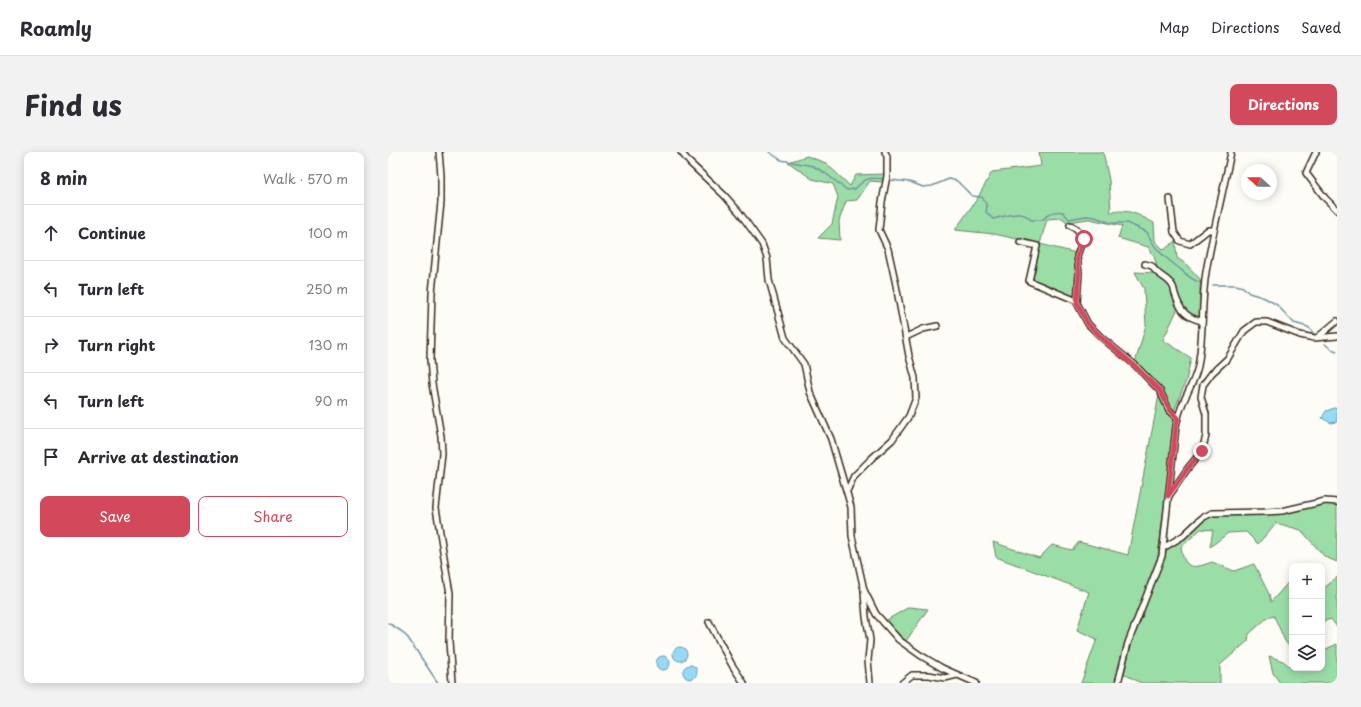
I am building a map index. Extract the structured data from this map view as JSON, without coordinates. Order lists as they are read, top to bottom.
{
  "north": "left",
  "page": {
    "header": "Roamly",
    "nav": ["Map", "Directions", "Saved"],
    "title": "Find us",
    "buttons": [
      "Directions",
      ["Save", "Share"]
    ],
    "heading": ["8 min", "Walk · 570 m"],
    "list": [
      ["Continue", "100 m"],
      ["Turn left", "250 m"],
      ["Turn right", "130 m"],
      ["Turn left", "90 m"],
      "Arrive at destination"
    ],
    "map_buttons": ["+", "−"]
  }
}
